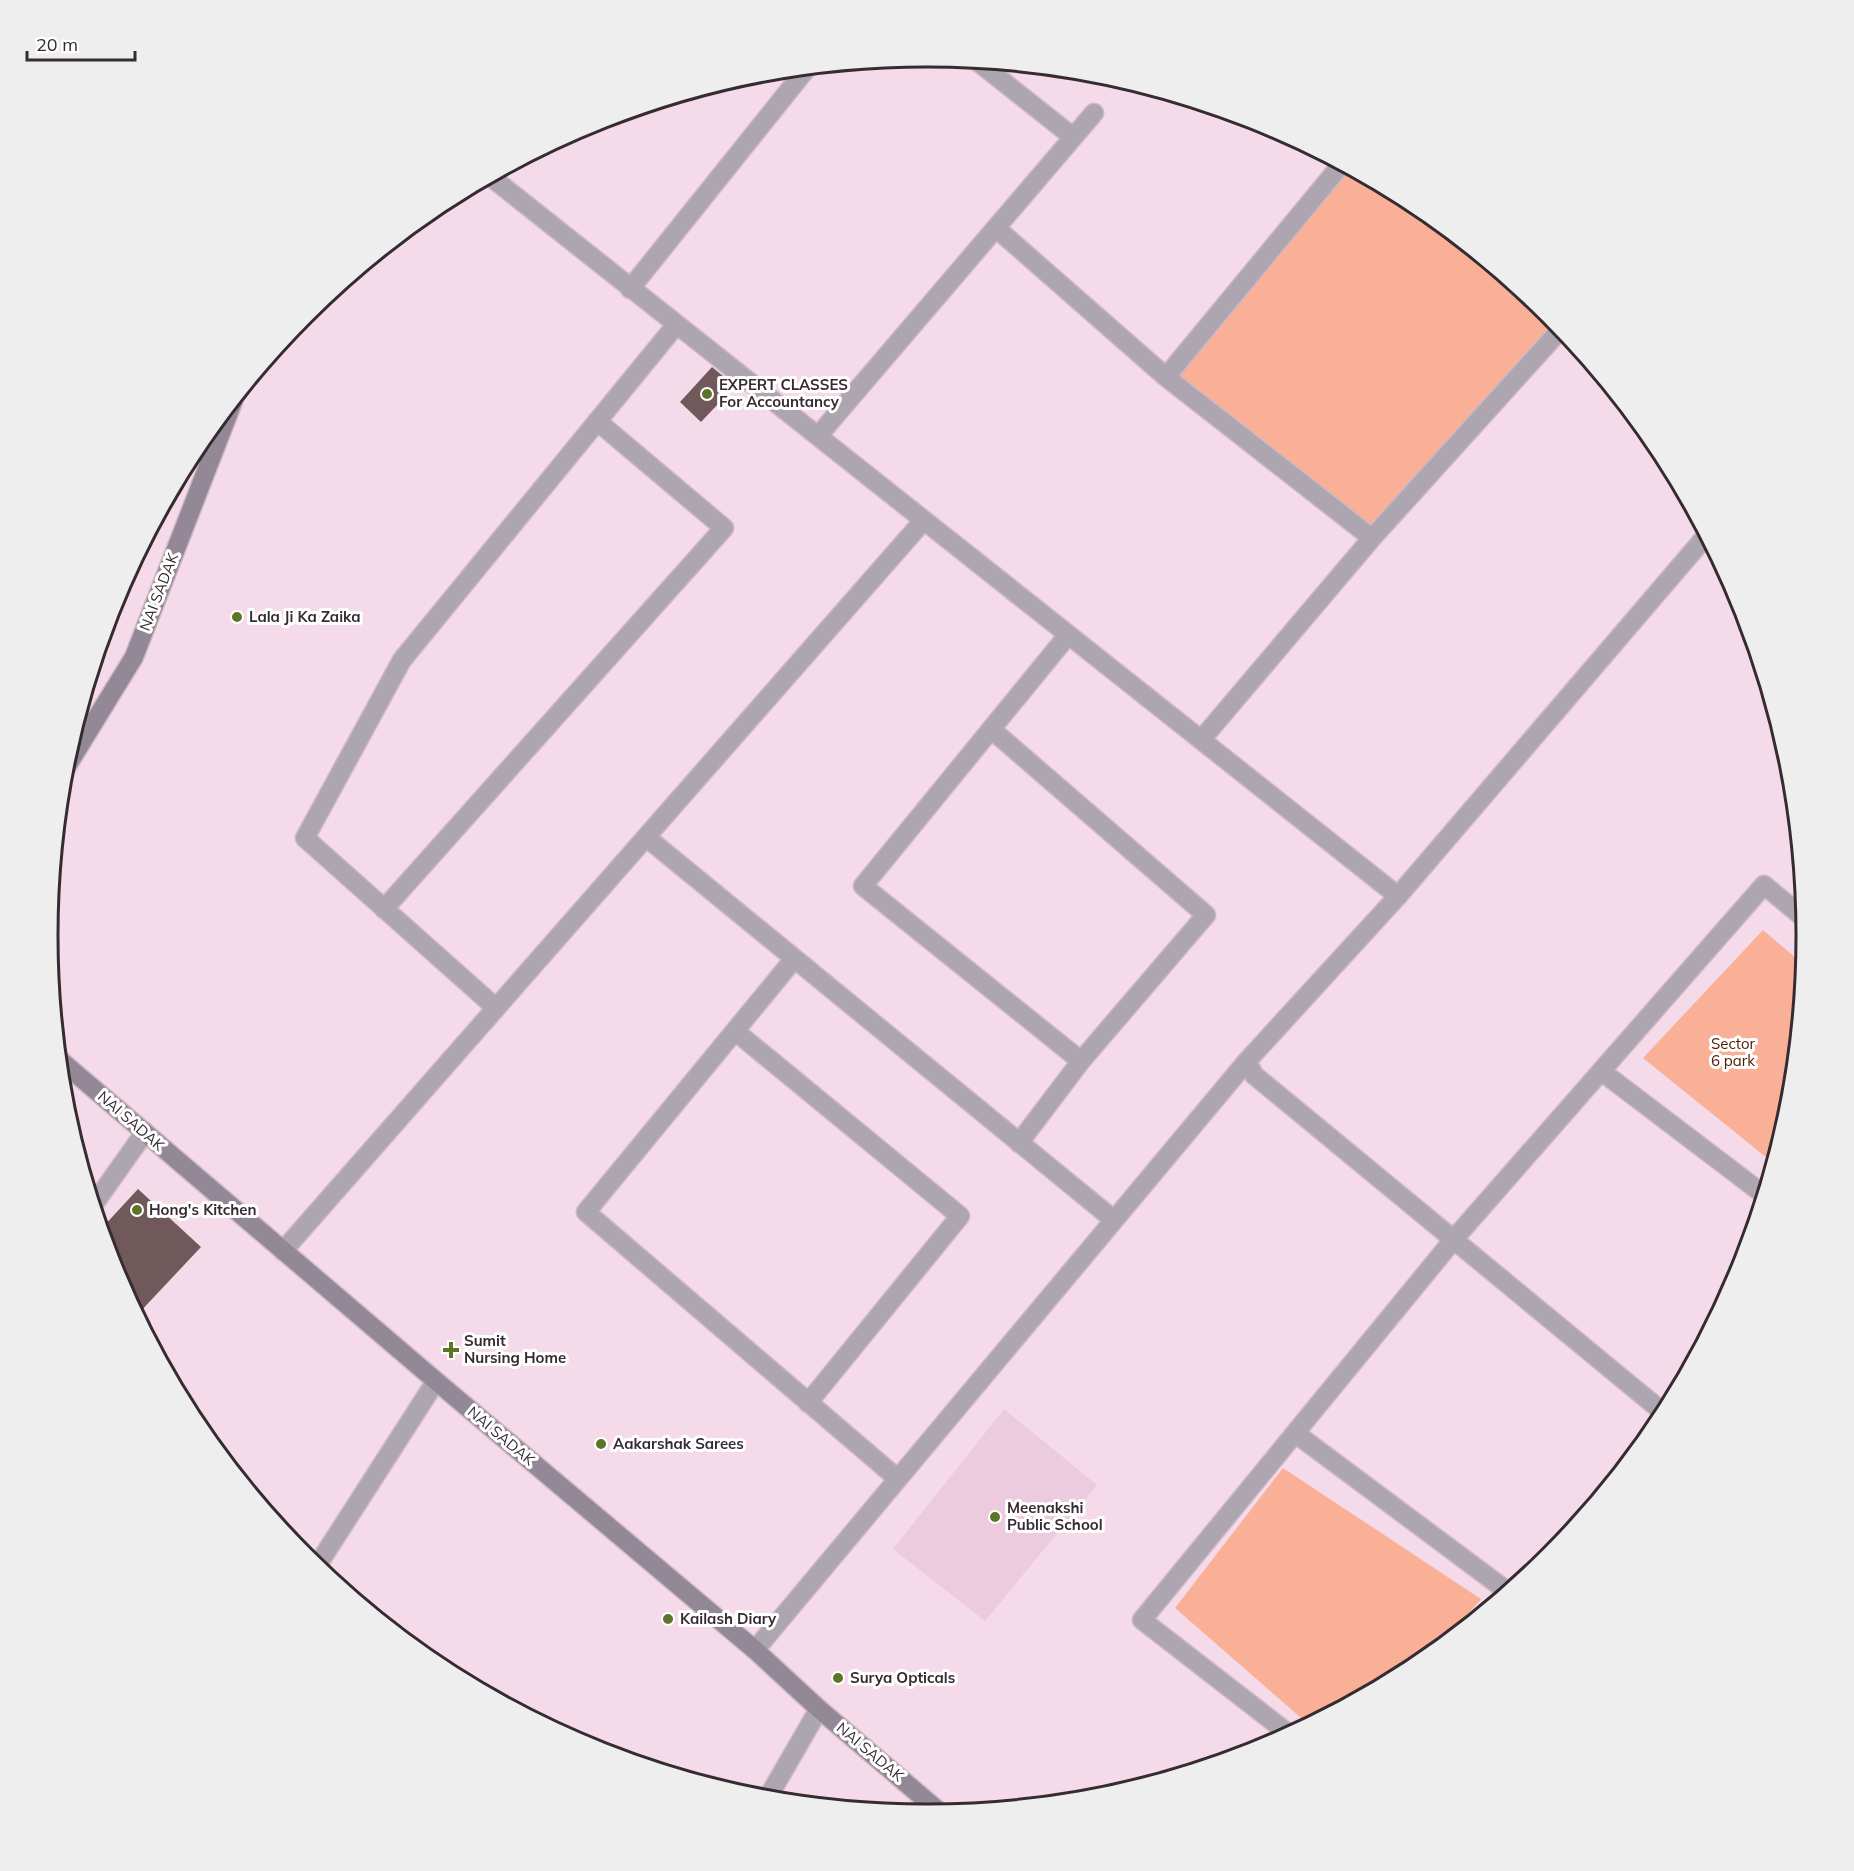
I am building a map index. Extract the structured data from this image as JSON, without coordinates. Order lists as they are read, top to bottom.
{
  "streets": {
    "street": ["NAI SADAK"]
  },
  "parks": ["Sector 6 park"],
  "places": {
    "other": [
      "EXPERT CLASSES For Accountancy",
      "Lala Ji Ka Zaika",
      "Hong's Kitchen",
      "Aakarshak Sarees",
      "Meenakshi Public School",
      "Kailash Diary",
      "Surya Opticals"
    ],
    "health": ["Sumit Nursing Home"]
  },
  "scale_bar": "20 m"
}
